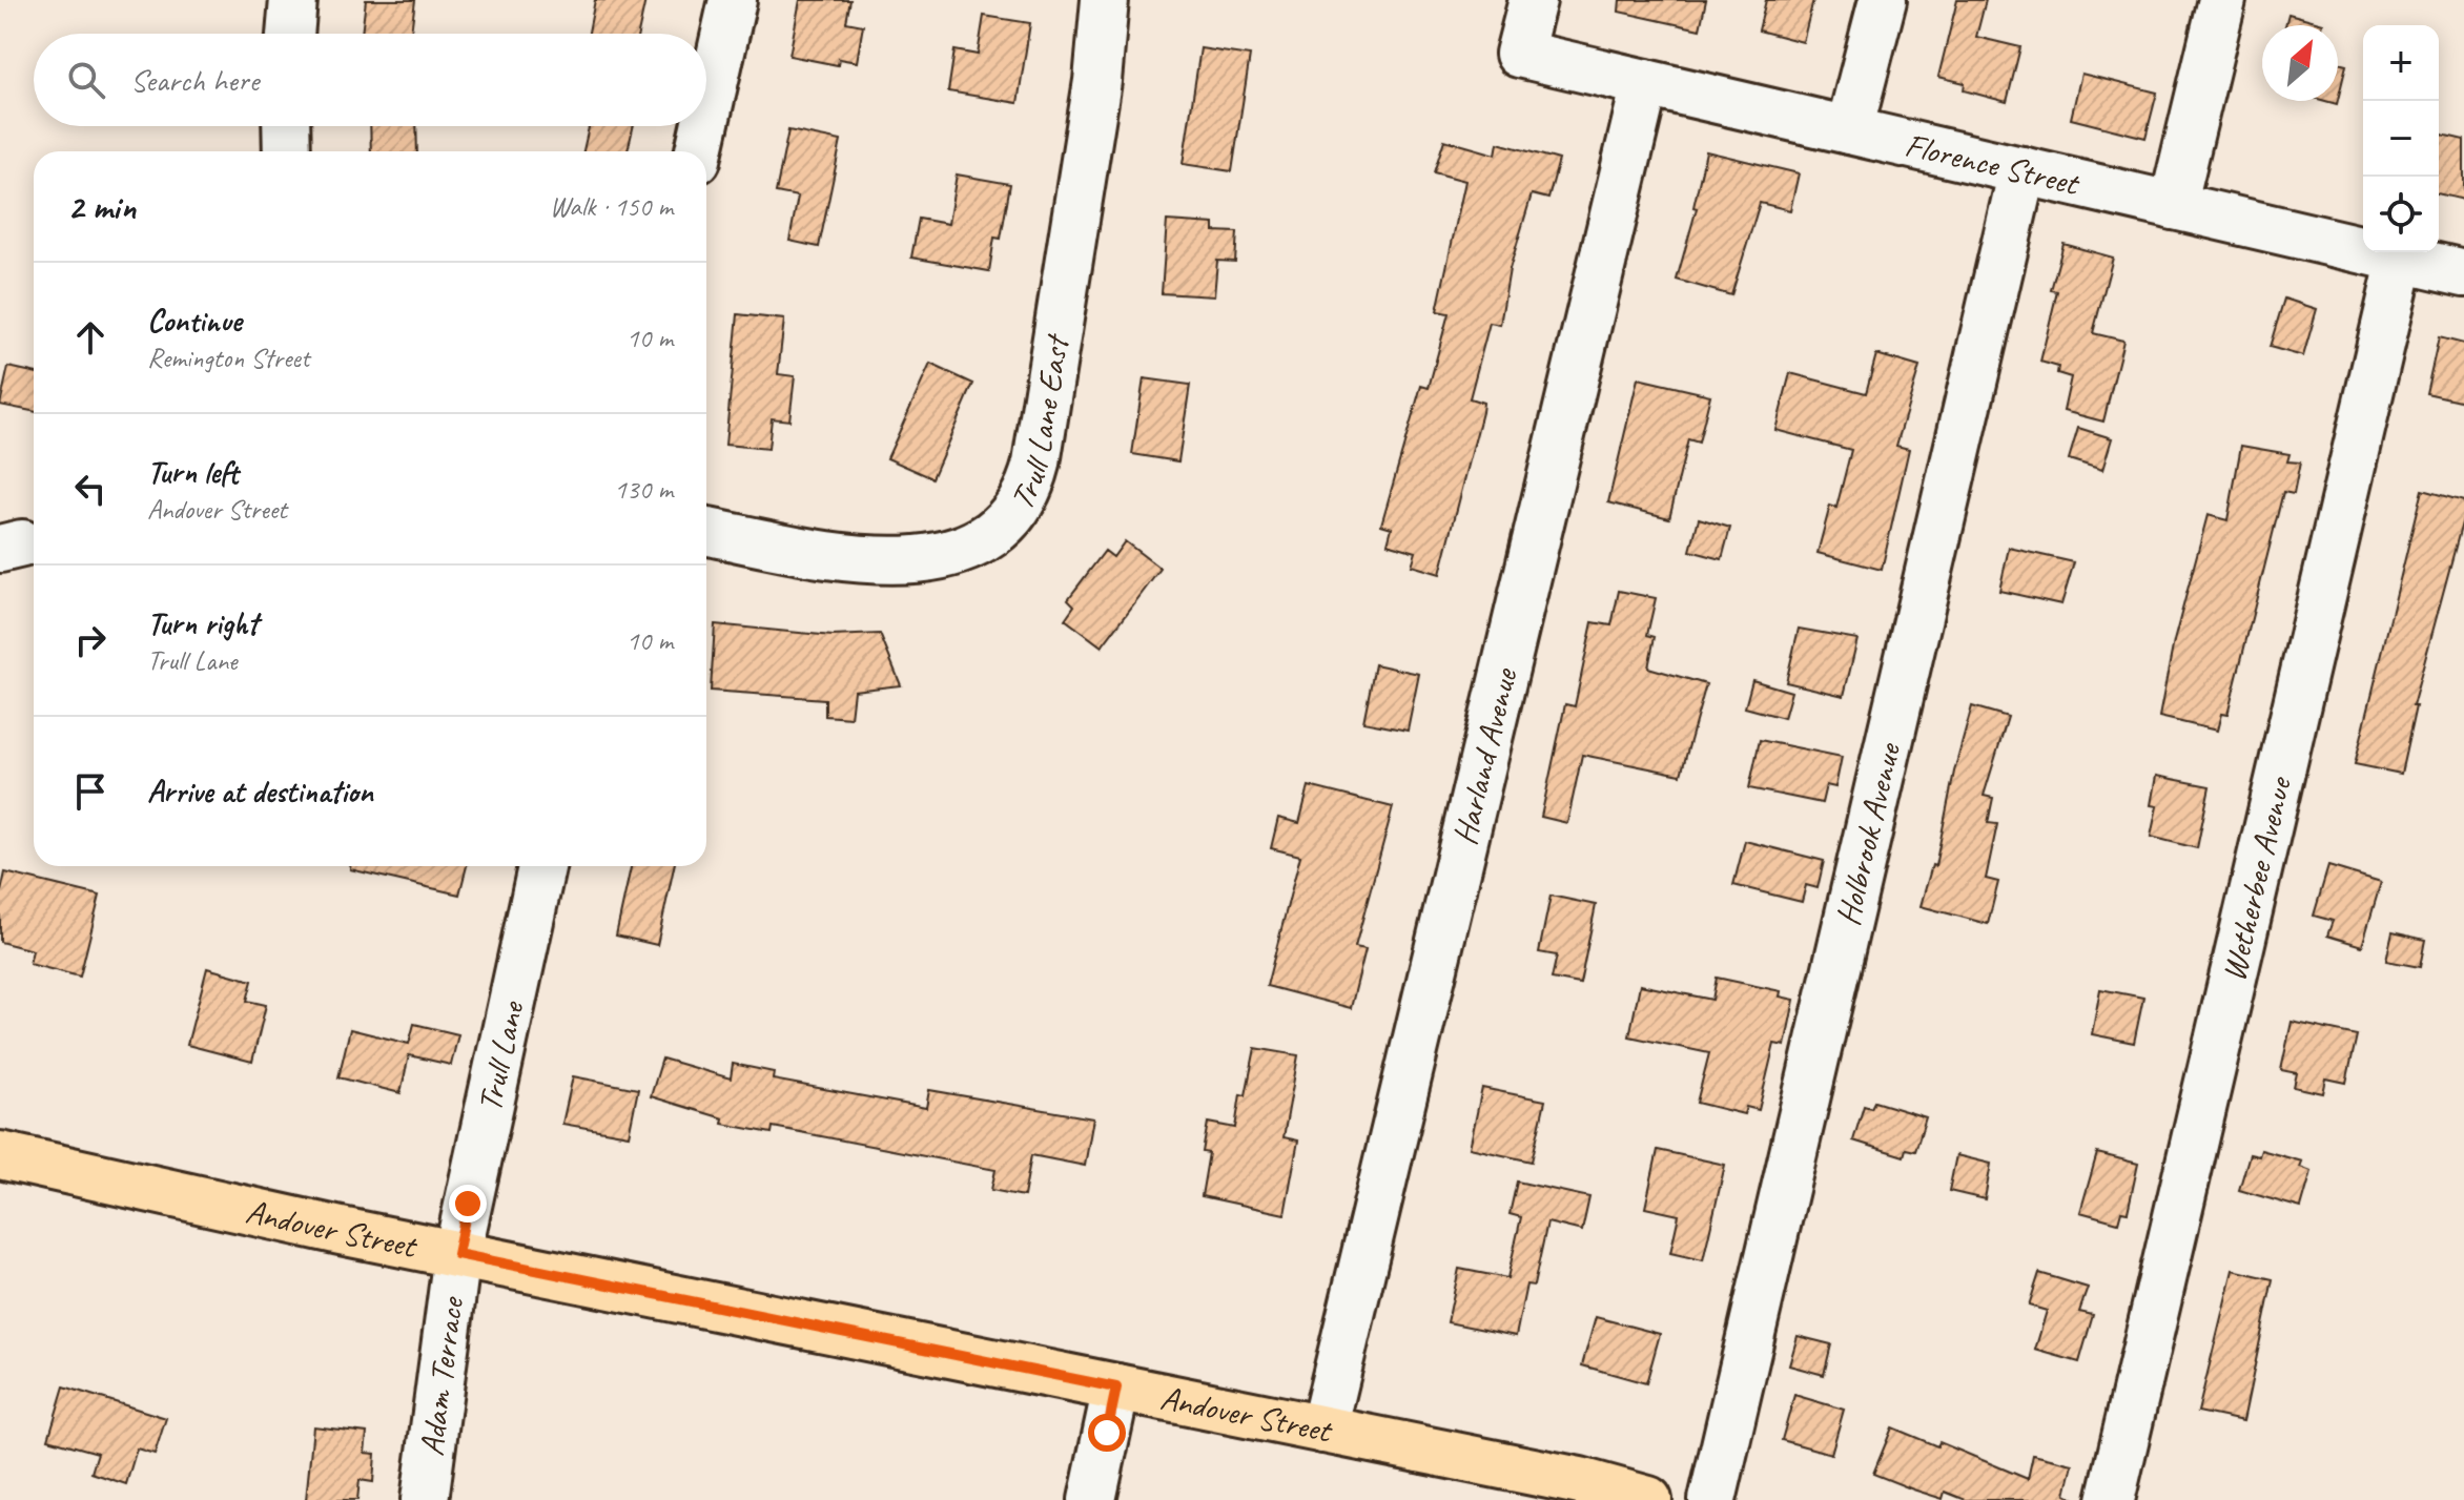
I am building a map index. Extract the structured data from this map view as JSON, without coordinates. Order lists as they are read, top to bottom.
{
  "streets": {
    "main road": ["Andover Street"],
    "street": [
      "Florence Street",
      "Trull Lane East",
      "Harland Avenue",
      "Holbrook Avenue",
      "Wetherbee Avenue",
      "Trull Lane",
      "Adam Terrace"
    ]
  },
  "crossings": [
    ["Florence Street", "Harland Avenue"],
    ["Florence Street", "Holbrook Avenue"],
    ["Florence Street", "Wetherbee Avenue"],
    ["Harland Avenue", "Andover Street"],
    ["Trull Lane", "Andover Street"],
    ["Trull Lane", "Adam Terrace"],
    ["Andover Street", "Adam Terrace"]
  ],
  "north": "top right",
  "page": {
    "map_buttons": ["+", "−"],
    "search": "Search here",
    "heading": ["2 min", "Walk · 150 m"],
    "list": [
      ["Continue", "Remington Street", "10 m"],
      ["Turn left", "Andover Street", "130 m"],
      ["Turn right", "Trull Lane", "10 m"],
      "Arrive at destination"
    ]
  }
}
